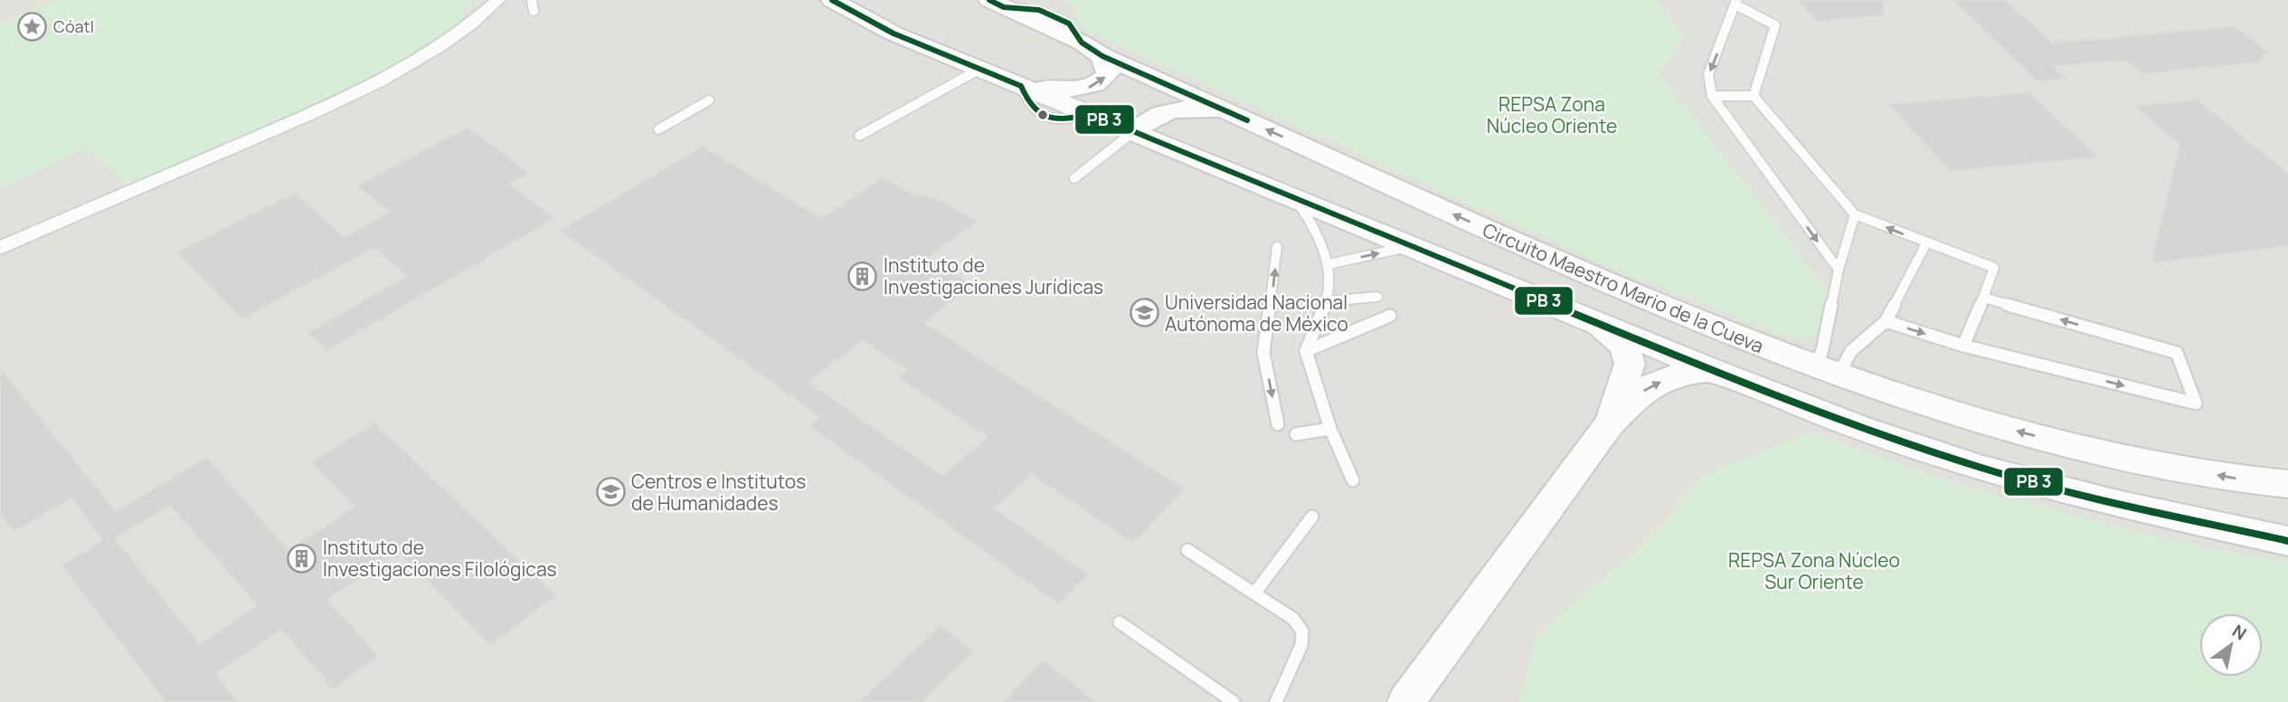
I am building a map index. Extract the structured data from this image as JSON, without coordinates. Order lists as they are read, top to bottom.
{
  "streets": {
    "street": ["Circuito Maestro Mario de la Cueva"]
  },
  "parks": ["REPSA Zona Núcleo Oriente", "REPSA Zona Núcleo Sur Oriente"],
  "places": {
    "place": ["Cóatl"],
    "building": ["Instituto de Investigaciones Jurídicas", "Instituto de Investigaciones Filológicas"],
    "school or university": ["Universidad Nacional Autónoma de México", "Centros e Institutos de Humanidades"]
  },
  "north": "top right"
}
